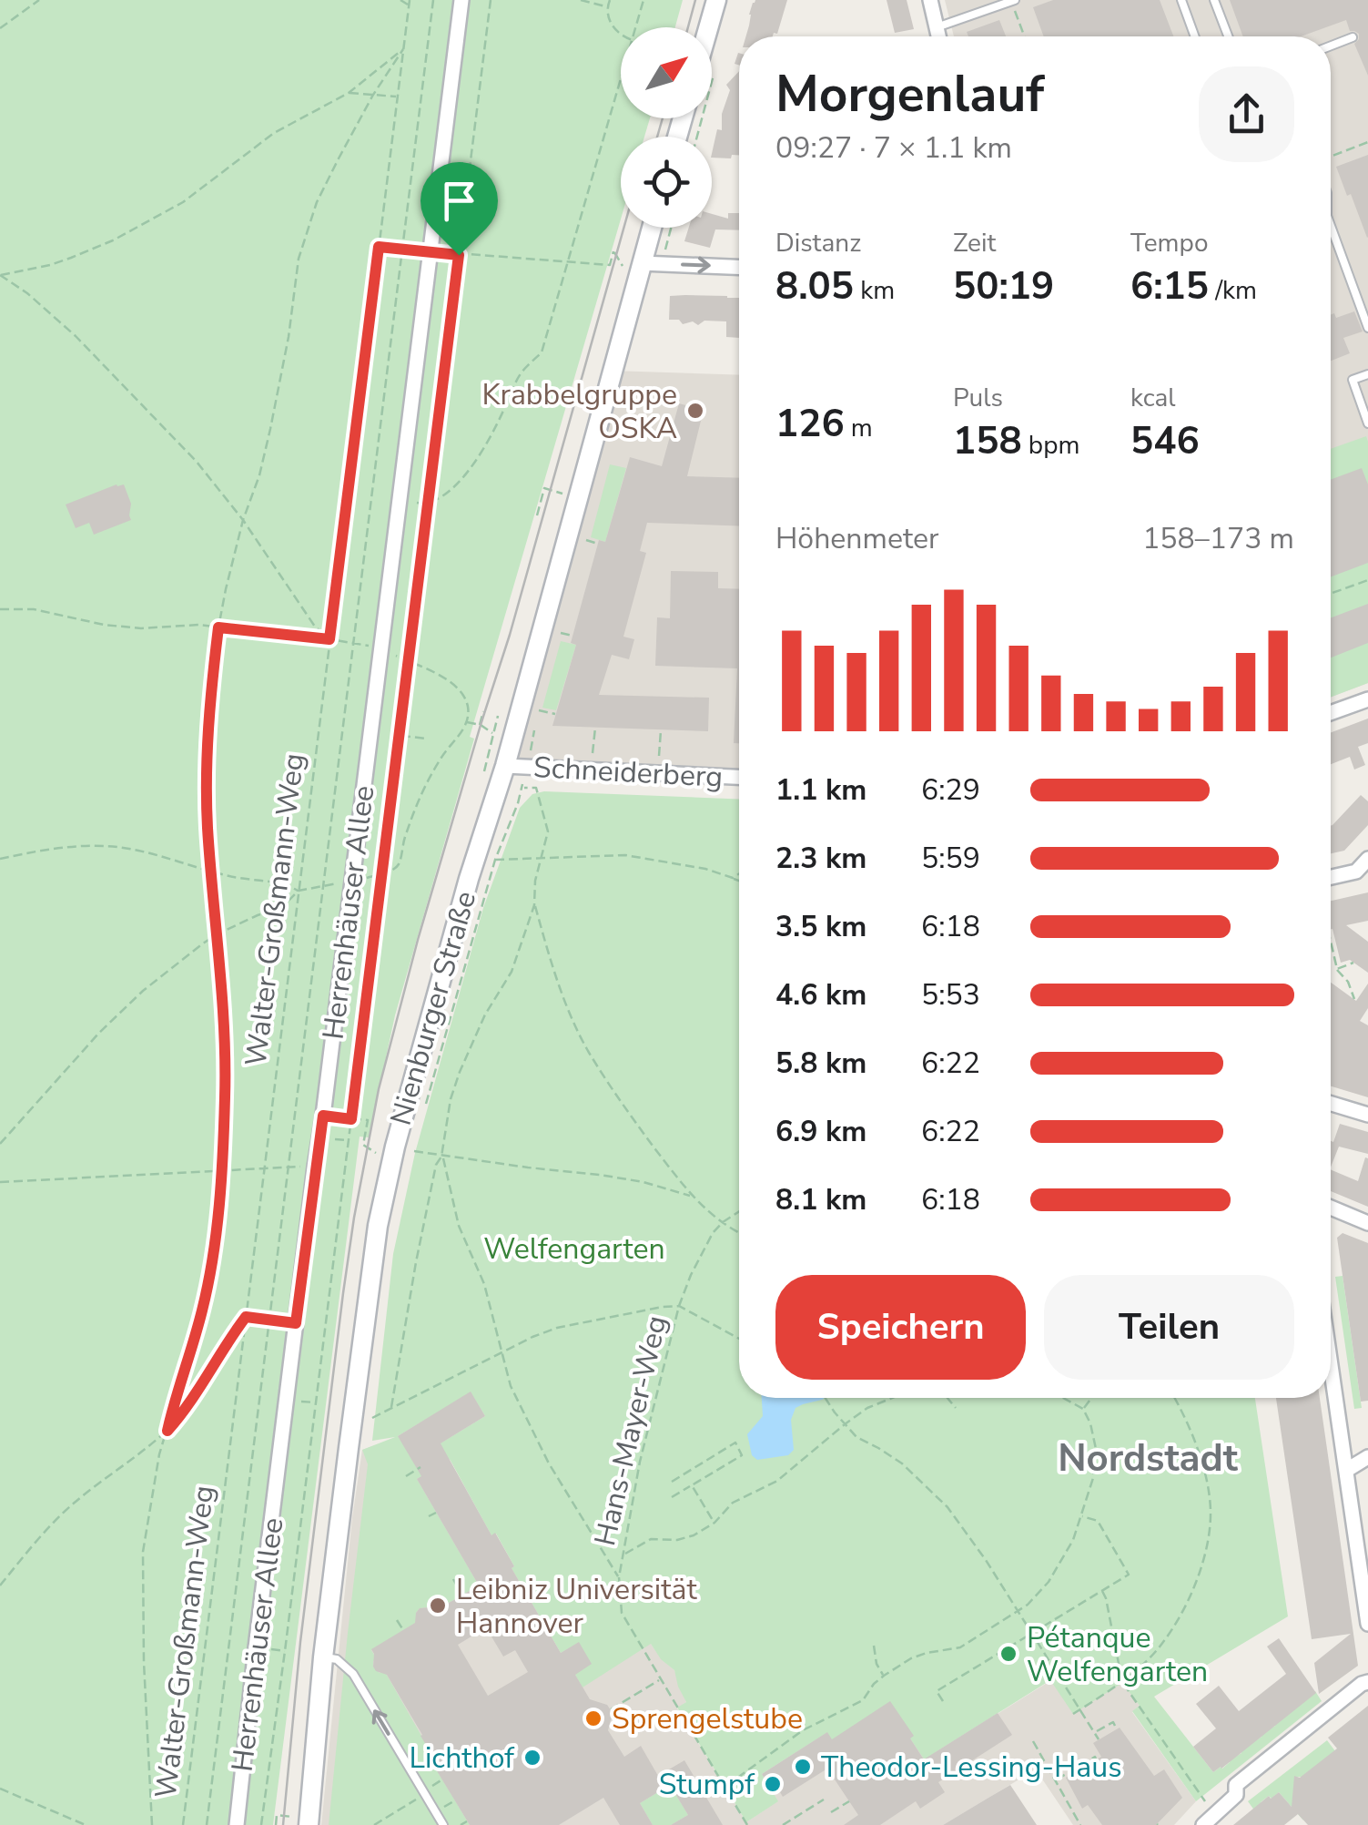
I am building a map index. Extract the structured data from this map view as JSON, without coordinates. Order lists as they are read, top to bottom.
{
  "streets": {
    "street": ["Schneiderberg", "Herrenhäuser Allee", "Nienburger Straße"],
    "path": ["Walter-Großmann-Weg", "Hans-Mayer-Weg"]
  },
  "crossings": [
    ["Schneiderberg", "Nienburger Straße"]
  ],
  "districts": ["Nordstadt"],
  "parks": ["Welfengarten"],
  "places": [
    "Krabbelgruppe OSKA",
    "Leibniz Universität Hannover",
    "Pétanque Welfengarten",
    "Sprengelstube",
    "Lichthof",
    "Theodor-Lessing-Haus",
    "Stumpf"
  ],
  "north": "top right",
  "page": {
    "heading": ["Morgenlauf", "09:27 · 7 × 1.1 km"],
    "stats": [
      ["Distanz", "8.05 km"],
      ["Zeit", "50:19"],
      ["Tempo", "6:15 /km"],
      ["126 m"],
      ["Puls", "158 bpm"],
      ["kcal", "546"]
    ],
    "chart": ["Höhenmeter", "158–173 m"],
    "list": [
      {
        "name": "1.1 km",
        "note": "6:29"
      },
      {
        "name": "2.3 km",
        "note": "5:59"
      },
      {
        "name": "3.5 km",
        "note": "6:18"
      },
      {
        "name": "4.6 km",
        "note": "5:53"
      },
      {
        "name": "5.8 km",
        "note": "6:22"
      },
      {
        "name": "6.9 km",
        "note": "6:22"
      },
      {
        "name": "8.1 km",
        "note": "6:18"
      }
    ],
    "buttons": ["Speichern", "Teilen"]
  }
}
